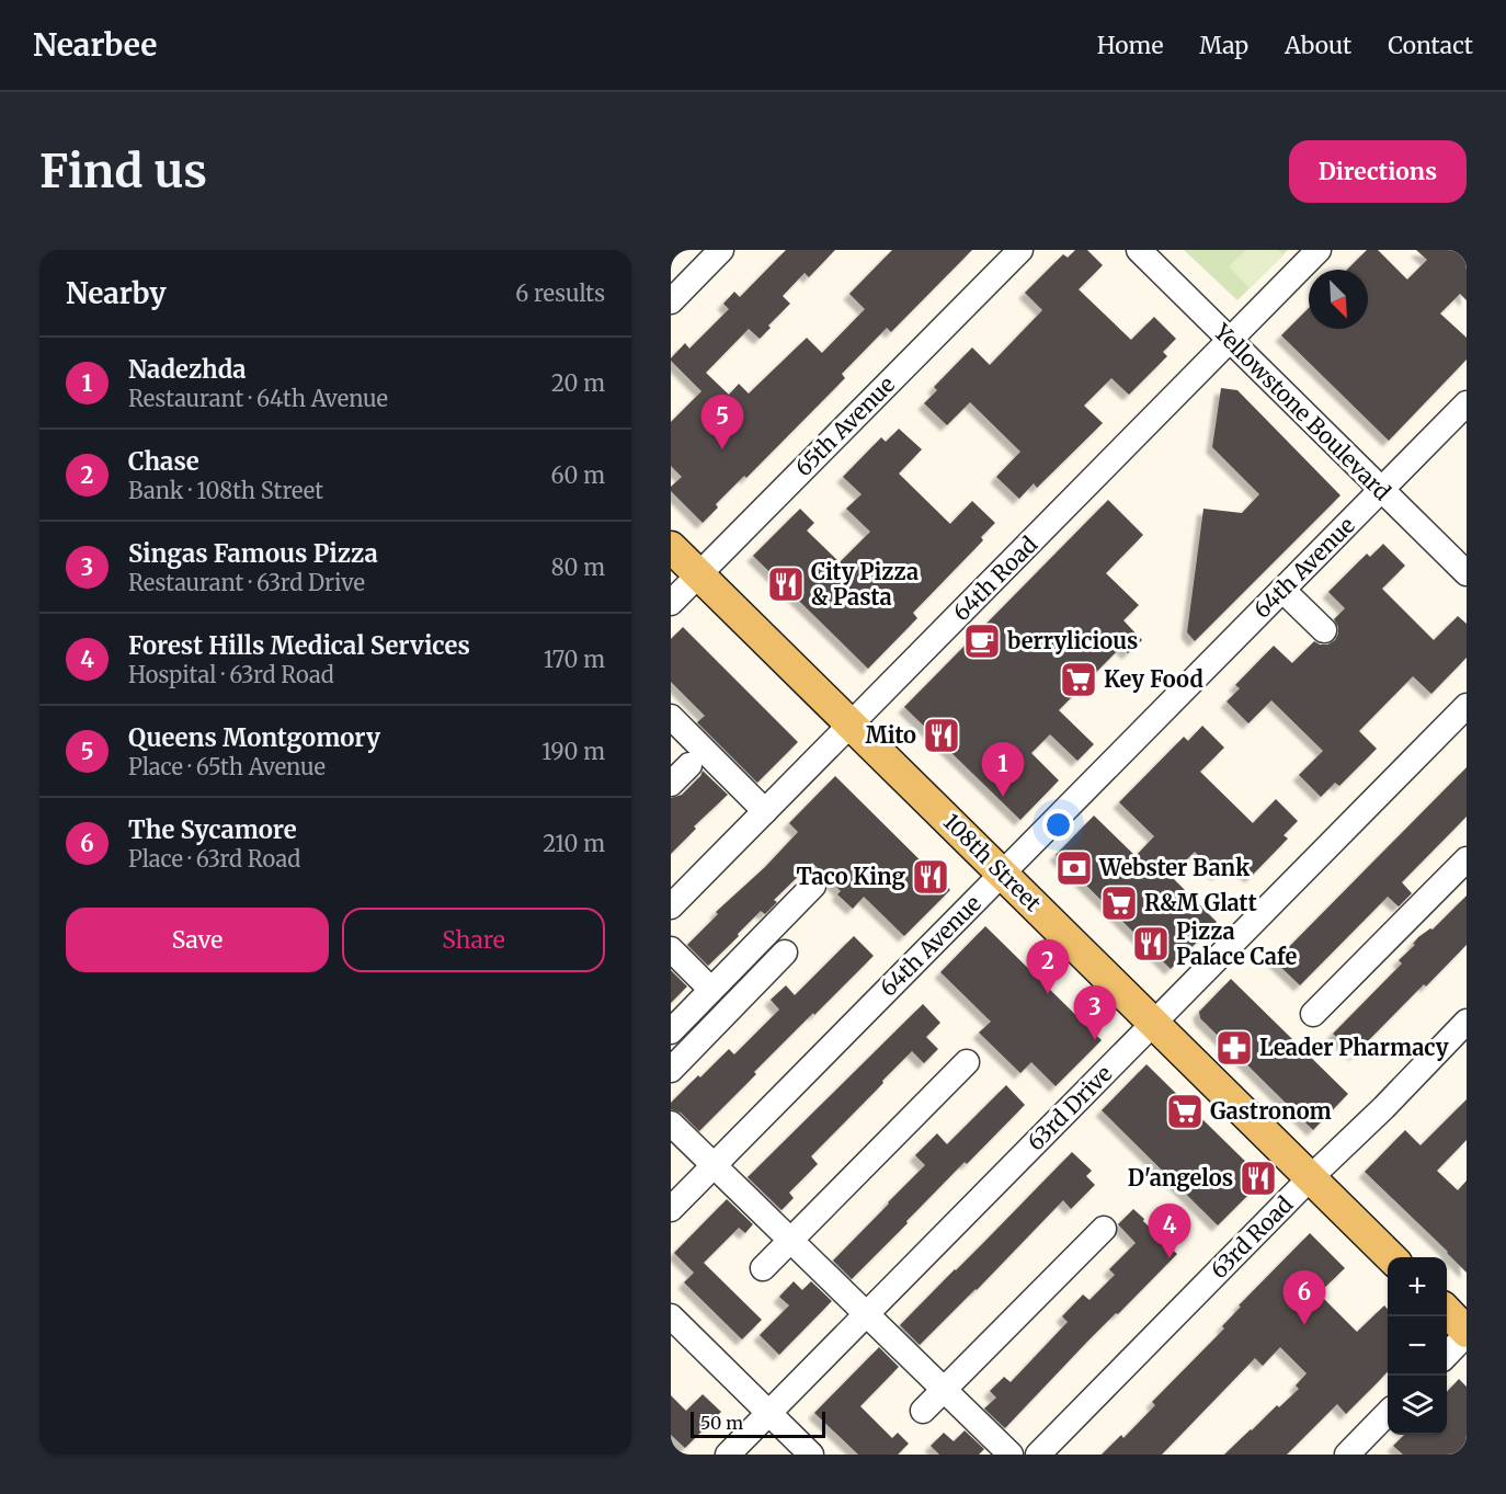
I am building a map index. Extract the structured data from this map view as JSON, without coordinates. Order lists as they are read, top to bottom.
{
  "streets": {
    "main road": ["108th Street"],
    "street": [
      "Yellowstone Boulevard",
      "65th Avenue",
      "64th Avenue",
      "64th Road",
      "63rd Drive",
      "63rd Road"
    ]
  },
  "crossings": [
    ["Yellowstone Boulevard", "64th Avenue"],
    ["Yellowstone Boulevard", "64th Road"],
    ["65th Avenue", "108th Street"],
    ["64th Avenue", "108th Street"],
    ["64th Road", "108th Street"],
    ["108th Street", "63rd Drive"],
    ["108th Street", "63rd Road"]
  ],
  "places": {
    "restaurant": [
      "City Pizza & Pasta",
      "Mito",
      "Taco King",
      "Pizza Palace Cafe",
      "D'angelos"
    ],
    "cafe": ["berrylicious"],
    "supermarket": ["Key Food", "R&M Glatt", "Gastronom"],
    "bank": ["Webster Bank"],
    "pharmacy": ["Leader Pharmacy"]
  },
  "scale_bar": "50 m",
  "north": "bottom right",
  "page": {
    "header": "Nearbee",
    "nav": [
      "Home",
      "Map",
      "About",
      "Contact"
    ],
    "buttons": [
      "Directions",
      ["Save", "Share"]
    ],
    "title": "Find us",
    "heading": ["Nearby", "6 results"],
    "list": [
      {
        "mark": "1",
        "name": "Nadezhda",
        "note": "Restaurant · 64th Avenue",
        "value": "20 m"
      },
      {
        "mark": "2",
        "name": "Chase",
        "note": "Bank · 108th Street",
        "value": "60 m"
      },
      {
        "mark": "3",
        "name": "Singas Famous Pizza",
        "note": "Restaurant · 63rd Drive",
        "value": "80 m"
      },
      {
        "mark": "4",
        "name": "Forest Hills Medical Services",
        "note": "Hospital · 63rd Road",
        "value": "170 m"
      },
      {
        "mark": "5",
        "name": "Queens Montgomory",
        "note": "Place · 65th Avenue",
        "value": "190 m"
      },
      {
        "mark": "6",
        "name": "The Sycamore",
        "note": "Place · 63rd Road",
        "value": "210 m"
      }
    ],
    "pins": [
      "5",
      "1",
      "2",
      "3",
      "4",
      "6"
    ],
    "map_buttons": ["+", "−"],
    "scale": "50 m"
  }
}
